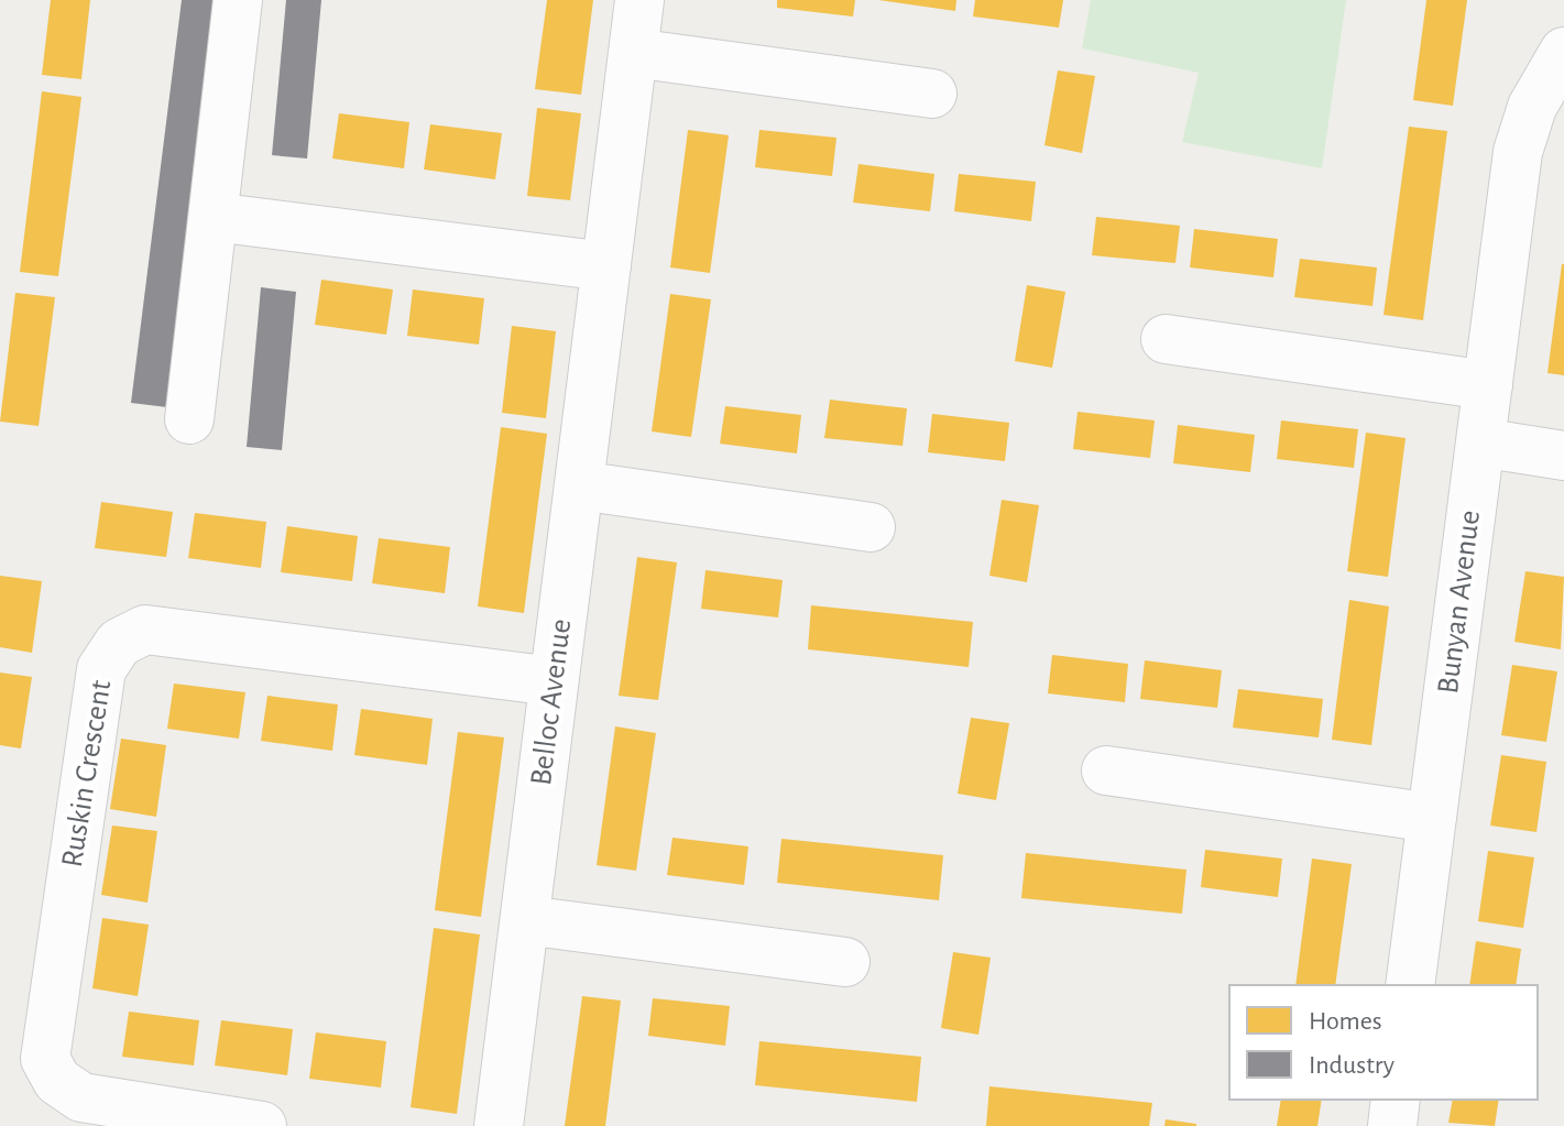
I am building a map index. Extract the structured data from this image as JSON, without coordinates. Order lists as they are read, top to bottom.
{
  "streets": {
    "street": ["Bunyan Avenue", "Belloc Avenue", "Ruskin Crescent"]
  },
  "crossings": [
    ["Belloc Avenue", "Ruskin Crescent"]
  ],
  "legend": ["Homes", "Industry"]
}
